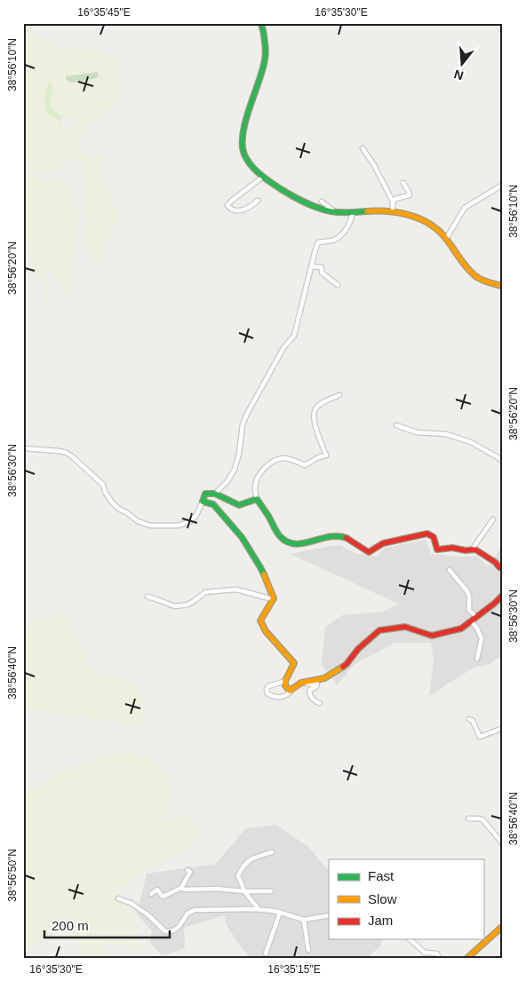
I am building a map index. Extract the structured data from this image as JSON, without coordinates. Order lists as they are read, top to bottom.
{
  "legend": ["Fast", "Slow", "Jam"],
  "scale_bar": "200 m",
  "north": "bottom",
  "coordinates": [
    "16°35'45\"E",
    "16°35'30\"E",
    "38°56'10\"N",
    "38°56'20\"N",
    "38°56'30\"N",
    "38°56'40\"N",
    "38°56'50\"N",
    "16°35'15\"E"
  ]
}
